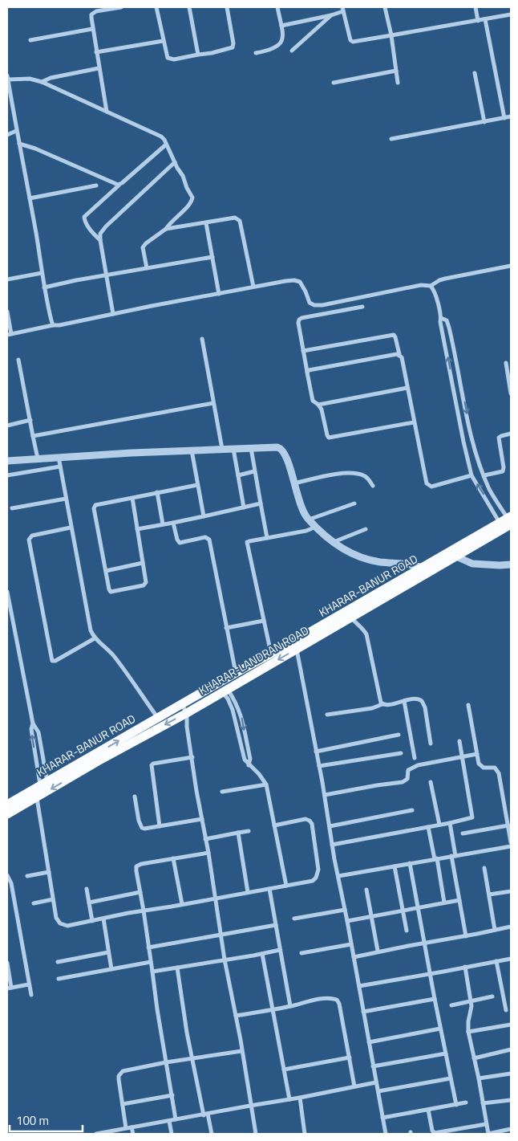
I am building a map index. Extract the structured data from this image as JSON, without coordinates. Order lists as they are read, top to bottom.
{
  "streets": {
    "highway": ["KHARAR-BANUR ROAD", "KHARAR-LANDRAN ROAD"]
  },
  "crossings": [
    ["KHARAR-BANUR ROAD", "KHARAR-LANDRAN ROAD"]
  ],
  "one_way": ["KHARAR-LANDRAN ROAD"],
  "scale_bar": "100 m"
}
